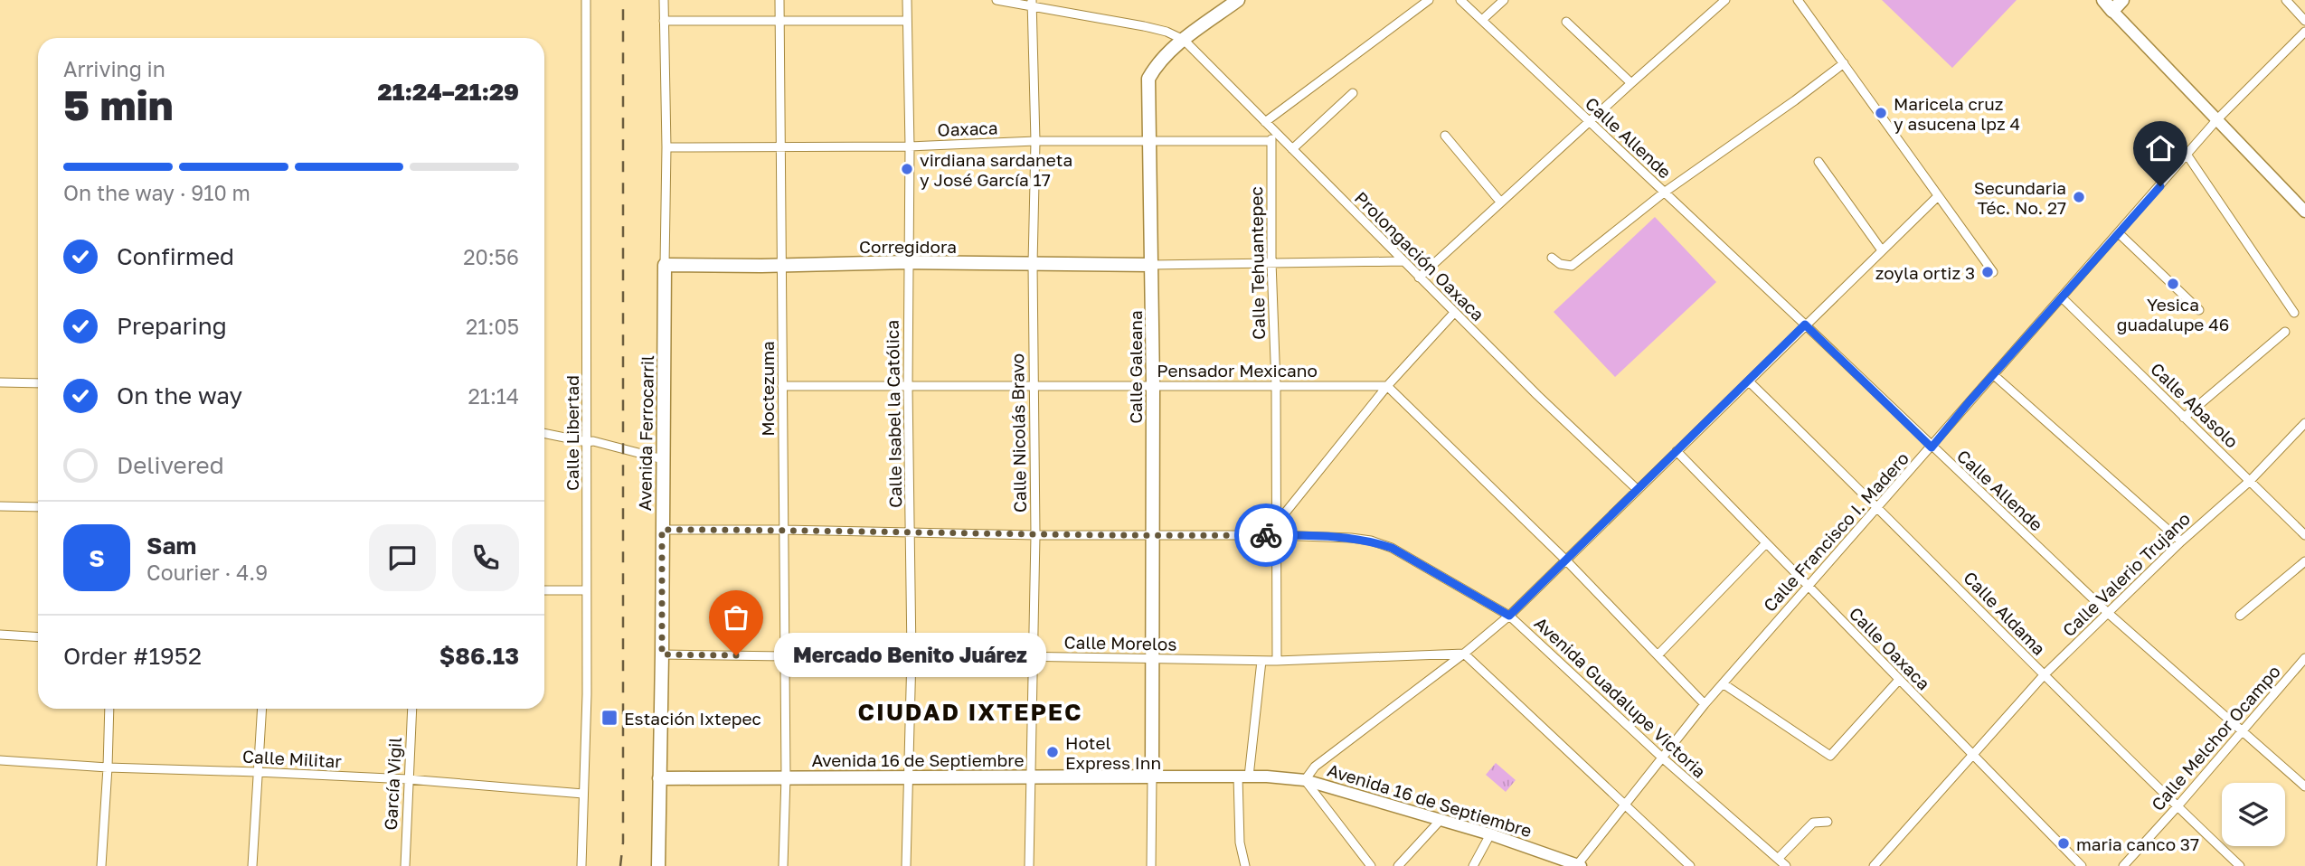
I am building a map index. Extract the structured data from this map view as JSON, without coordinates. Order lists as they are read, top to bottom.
{
  "streets": {
    "main road": [
      "Corregidora",
      "Calle Galeana",
      "Avenida Ferrocarril",
      "Avenida 16 de Septiembre"
    ],
    "street": [
      "Oaxaca",
      "Calle Allende",
      "Prolongación Oaxaca",
      "Calle Tehuantepec",
      "Pensador Mexicano",
      "Moctezuma",
      "Calle Abasolo",
      "Calle Isabel la Católica",
      "Calle Libertad",
      "Calle Nicolás Bravo",
      "Calle Francisco I. Madero",
      "Calle Valerio Trujano",
      "Calle Aldama",
      "Calle Morelos",
      "Calle Oaxaca",
      "Avenida Guadalupe Victoria",
      "Calle Melchor Ocampo",
      "Calle Militar",
      "García Vigil"
    ]
  },
  "crossings": [
    ["Oaxaca", "Calle Tehuantepec"],
    ["Oaxaca", "Calle Galeana"],
    ["Oaxaca", "Moctezuma"],
    ["Oaxaca", "Calle Isabel la Católica"],
    ["Oaxaca", "Avenida Ferrocarril"],
    ["Oaxaca", "Calle Nicolás Bravo"],
    ["Calle Allende", "Calle Francisco I. Madero"],
    ["Calle Allende", "Calle Valerio Trujano"],
    ["Calle Allende", "Calle Melchor Ocampo"],
    ["Corregidora", "Calle Galeana"],
    ["Corregidora", "Moctezuma"],
    ["Corregidora", "Calle Isabel la Católica"],
    ["Corregidora", "Avenida Ferrocarril"],
    ["Corregidora", "Calle Nicolás Bravo"],
    ["Prolongación Oaxaca", "Calle Tehuantepec"],
    ["Prolongación Oaxaca", "Calle Galeana"],
    ["Calle Tehuantepec", "Pensador Mexicano"],
    ["Calle Tehuantepec", "Calle Morelos"],
    ["Calle Tehuantepec", "Avenida Guadalupe Victoria"],
    ["Calle Galeana", "Pensador Mexicano"],
    ["Calle Galeana", "Calle Morelos"],
    ["Calle Galeana", "Avenida Guadalupe Victoria"],
    ["Calle Galeana", "Avenida 16 de Septiembre"],
    ["Pensador Mexicano", "Moctezuma"],
    ["Pensador Mexicano", "Calle Isabel la Católica"],
    ["Pensador Mexicano", "Calle Nicolás Bravo"],
    ["Moctezuma", "Calle Morelos"],
    ["Moctezuma", "Avenida Guadalupe Victoria"],
    ["Moctezuma", "Avenida 16 de Septiembre"],
    ["Calle Abasolo", "Calle Francisco I. Madero"],
    ["Calle Abasolo", "Calle Valerio Trujano"],
    ["Calle Isabel la Católica", "Calle Morelos"],
    ["Calle Isabel la Católica", "Avenida Guadalupe Victoria"],
    ["Calle Isabel la Católica", "Avenida 16 de Septiembre"],
    ["Calle Libertad", "Calle Militar"],
    ["Avenida Ferrocarril", "Calle Morelos"],
    ["Avenida Ferrocarril", "Avenida Guadalupe Victoria"],
    ["Avenida Ferrocarril", "Avenida 16 de Septiembre"],
    ["Calle Nicolás Bravo", "Calle Morelos"],
    ["Calle Nicolás Bravo", "Avenida Guadalupe Victoria"],
    ["Calle Nicolás Bravo", "Avenida 16 de Septiembre"],
    ["Calle Francisco I. Madero", "Calle Aldama"],
    ["Calle Francisco I. Madero", "Calle Oaxaca"],
    ["Calle Francisco I. Madero", "Avenida Guadalupe Victoria"],
    ["Calle Francisco I. Madero", "Avenida 16 de Septiembre"],
    ["Calle Valerio Trujano", "Calle Aldama"],
    ["Calle Valerio Trujano", "Calle Oaxaca"],
    ["Calle Aldama", "Calle Melchor Ocampo"],
    ["Calle Militar", "García Vigil"]
  ],
  "districts": ["CIUDAD IXTEPEC"],
  "places": {
    "other": [
      "Maricela cruz y asucena lpz 4",
      "virdiana sardaneta y José García 17",
      "Secundaria Téc. No. 27",
      "zoyla ortiz 3",
      "Yesica guadalupe 46",
      "Mercado Benito Juárez",
      "Hotel Express Inn",
      "maria canco 37"
    ],
    "transit": ["Estación Ixtepec"]
  },
  "page": {
    "heading": ["5 min", "Arriving in", "21:24–21:29"],
    "panel": [
      "Sam",
      "Courier · 4.9",
      "Order #1952",
      "$86.13"
    ],
    "bar": "On the way · 910 m",
    "list": [
      ["Confirmed", "20:56"],
      ["Preparing", "21:05"],
      ["On the way", "21:14"],
      "Delivered"
    ],
    "round": "S",
    "bubble": "Mercado Benito Juárez"
  }
}
